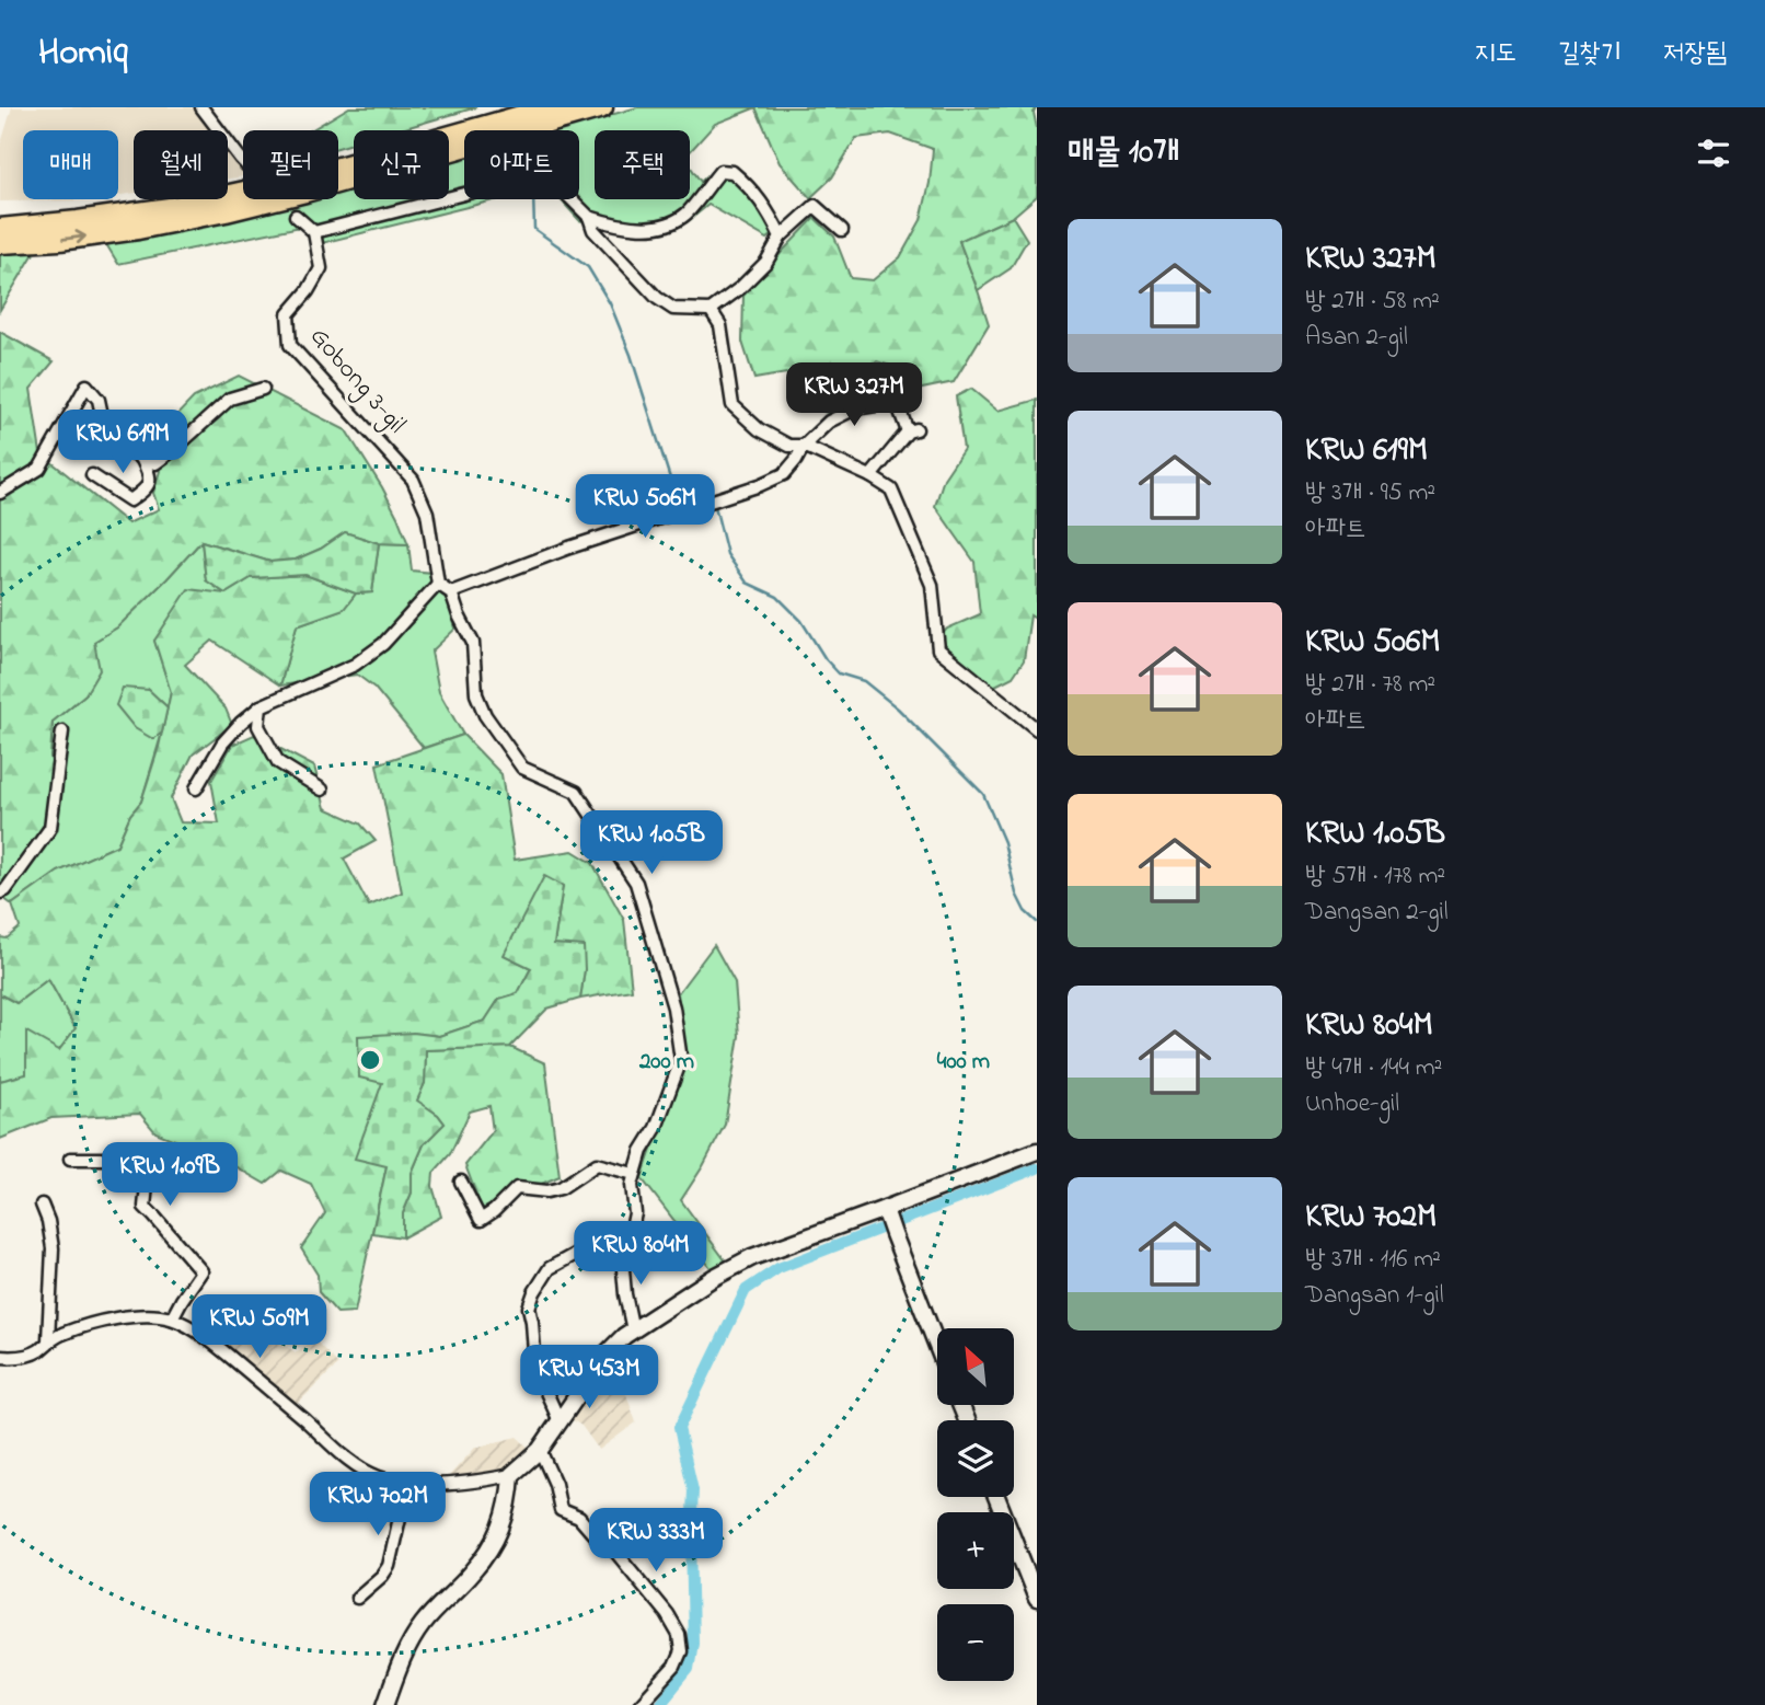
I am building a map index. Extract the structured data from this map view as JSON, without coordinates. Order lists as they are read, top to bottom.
{
  "streets": {
    "street": ["Gobong 3-gil"]
  },
  "north": "top left",
  "page": {
    "header": "Homiq",
    "nav": ["지도", "길찾기", "저장됨"],
    "heading": "매물 10개",
    "chip": [
      "매매",
      "월세",
      "필터",
      "신규",
      "아파트",
      "주택"
    ],
    "list": [
      {
        "name": "KRW 327M",
        "note": "방 2개 · 58 m² · Asan 2-gil"
      },
      {
        "name": "KRW 619M",
        "note": "방 3개 · 95 m² · 아파트"
      },
      {
        "name": "KRW 506M",
        "note": "방 2개 · 78 m² · 아파트"
      },
      {
        "name": "KRW 1.05B",
        "note": "방 5개 · 178 m² · Dangsan 2-gil"
      },
      {
        "name": "KRW 804M",
        "note": "방 4개 · 144 m² · Unhoe-gil"
      },
      {
        "name": "KRW 702M",
        "note": "방 3개 · 116 m² · Dangsan 1-gil"
      }
    ],
    "price": [
      "KRW 327M",
      "KRW 619M",
      "KRW 506M",
      "KRW 1.05B",
      "KRW 1.09B",
      "KRW 804M",
      "KRW 509M",
      "KRW 453M",
      "KRW 702M",
      "KRW 333M"
    ],
    "map_buttons": ["+", "−"]
  },
  "rings": ["200 m", "400 m"]
}
